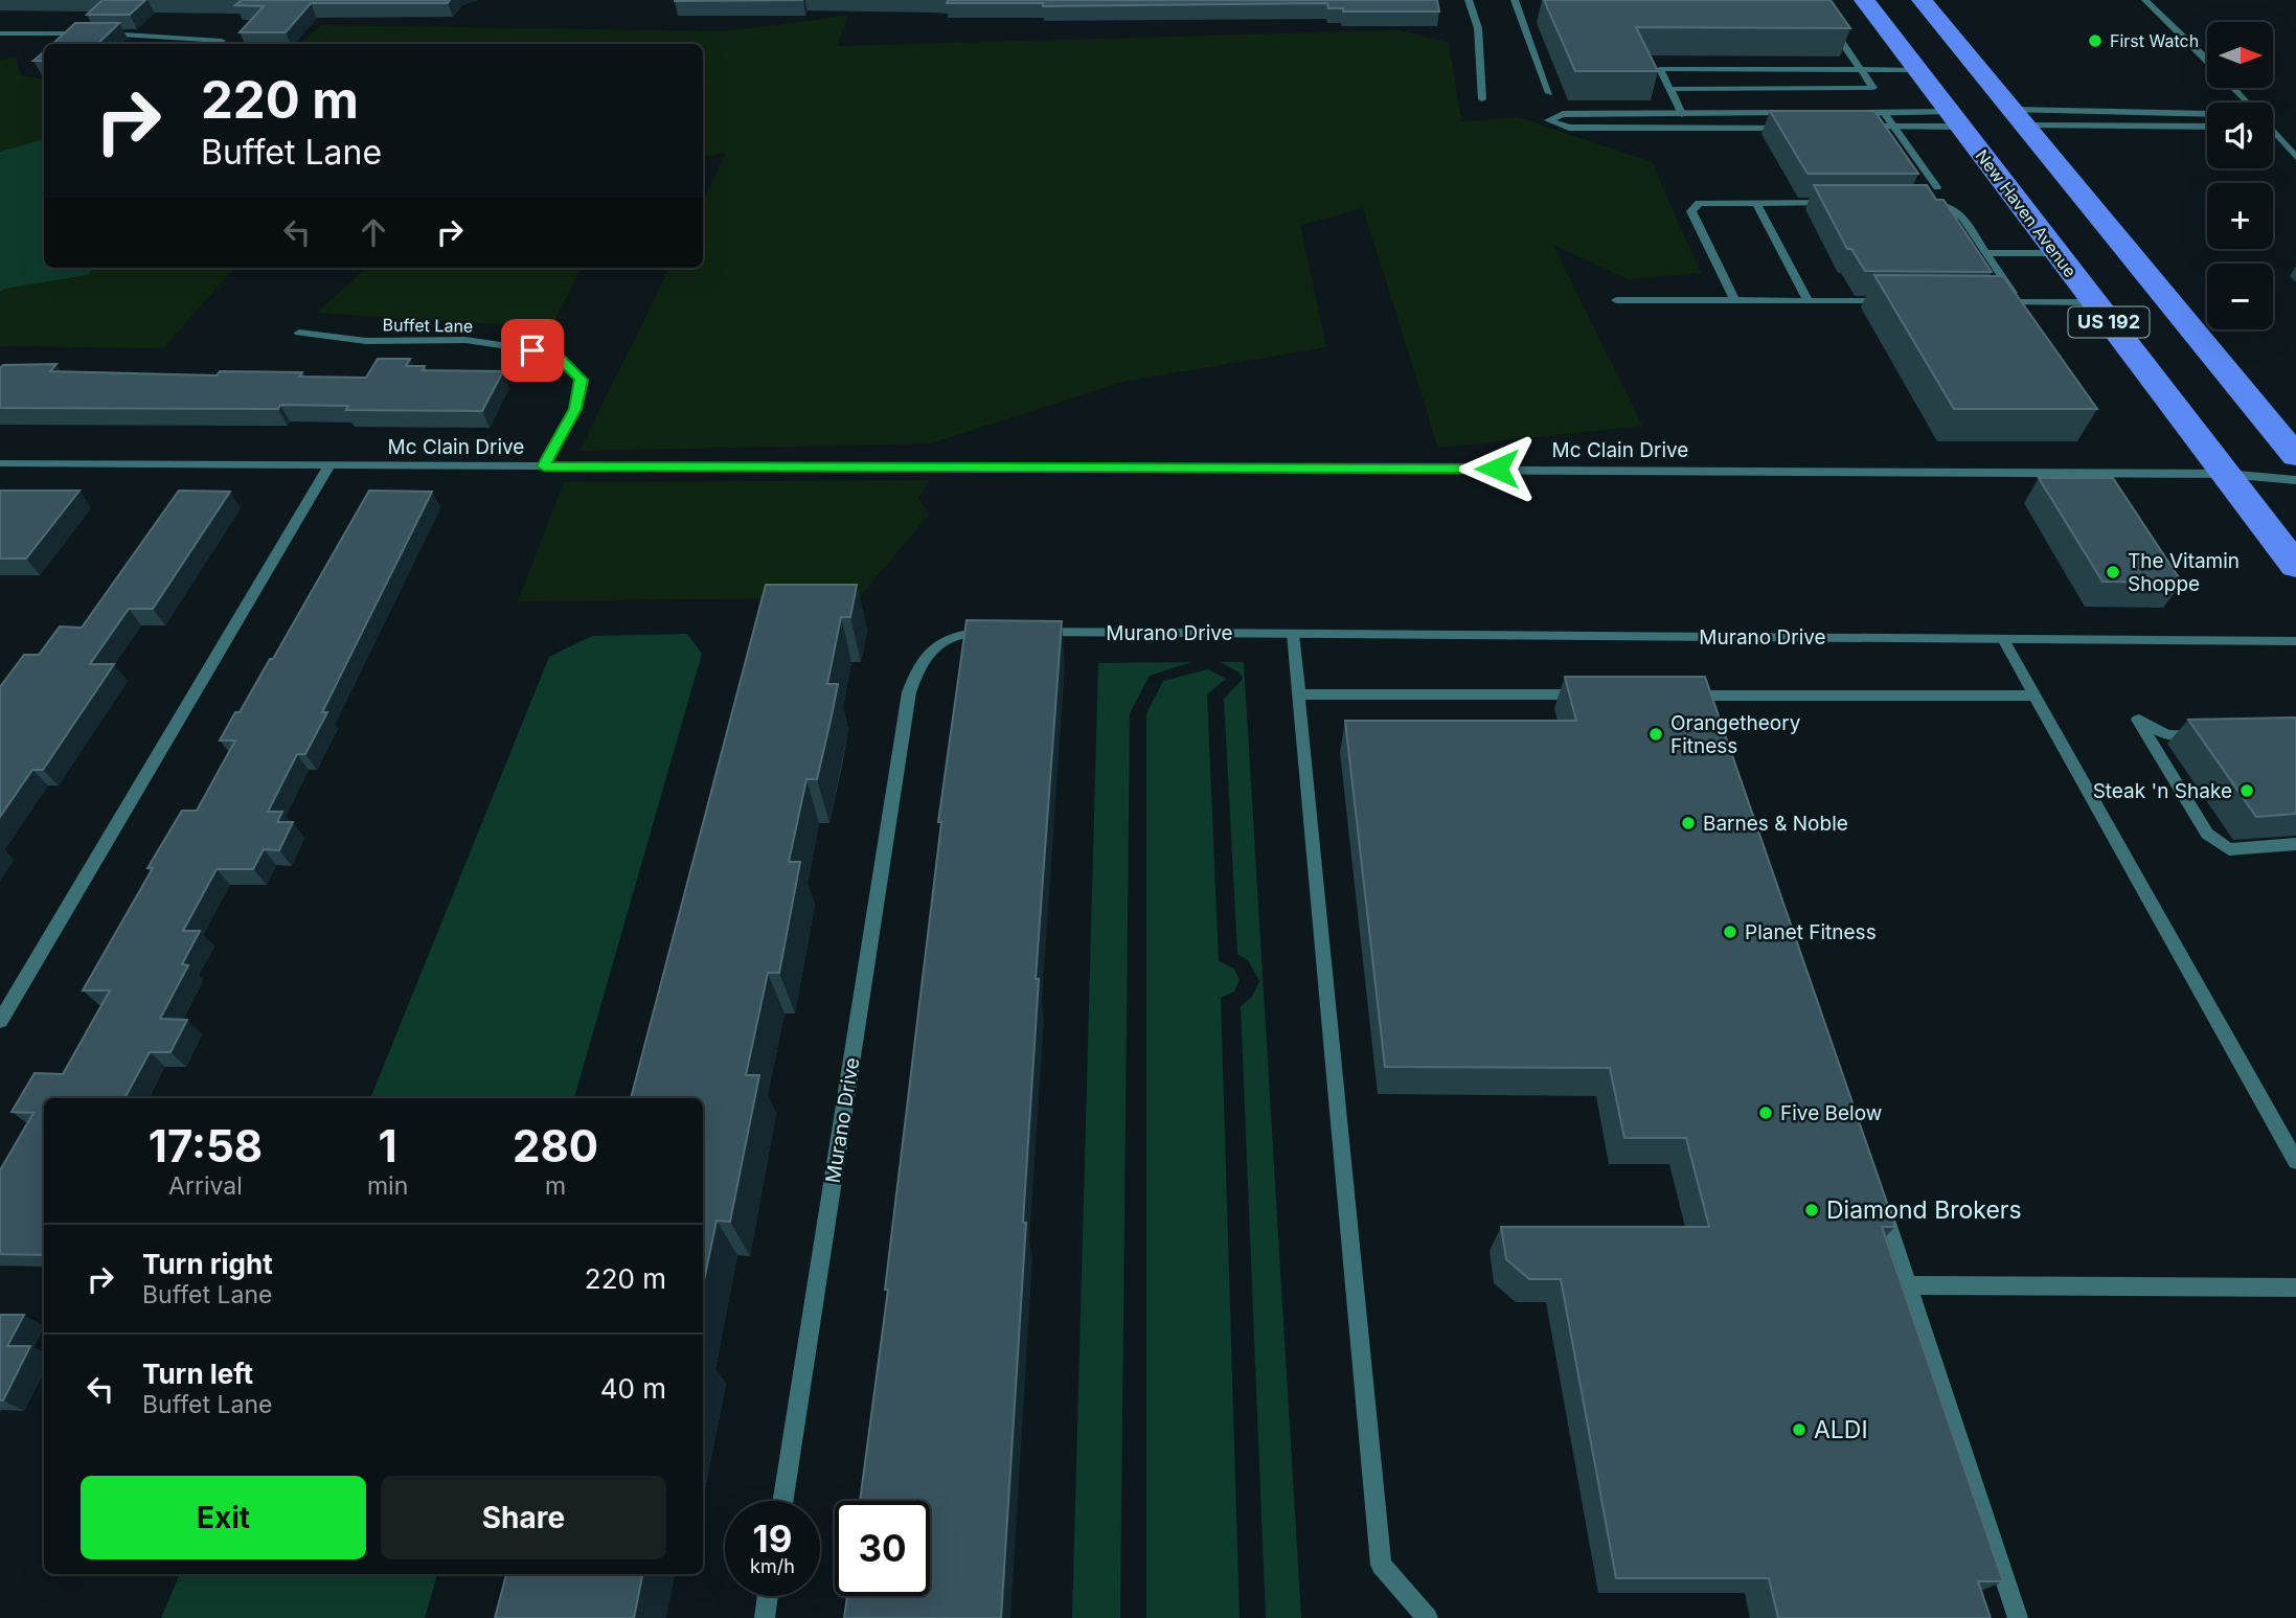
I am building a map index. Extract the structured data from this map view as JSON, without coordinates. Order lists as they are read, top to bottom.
{
  "streets": {
    "main road": ["New Haven Avenue", "US 192"],
    "street": ["Buffet Lane", "Mc Clain Drive", "Murano Drive"]
  },
  "crossings": [
    ["New Haven Avenue", "Mc Clain Drive"],
    ["Buffet Lane", "Mc Clain Drive"]
  ],
  "places": [
    "First Watch",
    "The Vitamin Shoppe",
    "Orangetheory Fitness",
    "Steak 'n Shake",
    "Barnes & Noble",
    "Planet Fitness",
    "Five Below",
    "Diamond Brokers",
    "ALDI"
  ],
  "north": "right",
  "page": {
    "map_buttons": ["+", "−"],
    "turn": ["220 m", "Buffet Lane"],
    "eta": [
      "17:58",
      "Arrival",
      "1",
      "min",
      "280",
      "m"
    ],
    "list": [
      {
        "name": "Turn right",
        "note": "Buffet Lane",
        "value": "220 m"
      },
      {
        "name": "Turn left",
        "note": "Buffet Lane",
        "value": "40 m"
      }
    ],
    "buttons": ["Exit", "Share"],
    "speed": "19 km/h",
    "limit": "30"
  }
}
